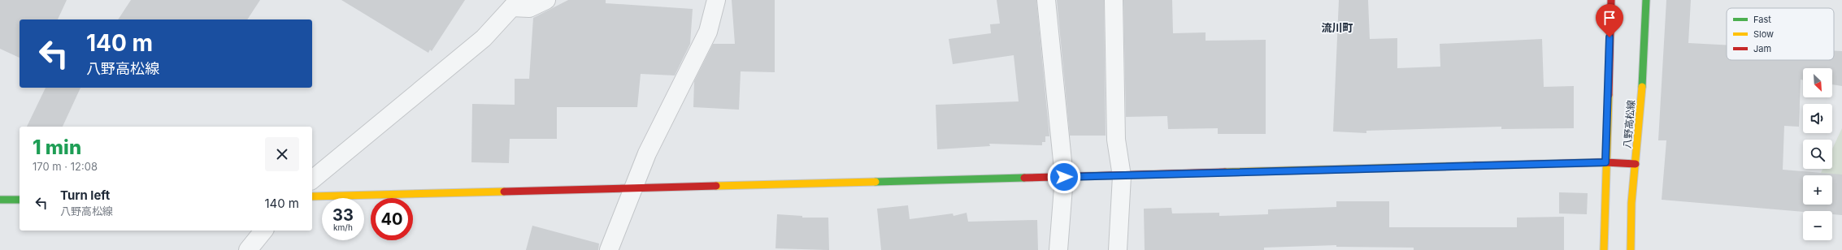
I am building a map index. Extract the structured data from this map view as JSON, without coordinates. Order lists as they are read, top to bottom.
{
  "streets": {
    "street": ["八野高松線"]
  },
  "districts": ["流川町"],
  "legend": ["Fast", "Slow", "Jam"],
  "north": "bottom right",
  "page": {
    "turn": ["140 m", "八野高松線"],
    "map_buttons": ["+", "−"],
    "heading": ["1 min", "170 m · 12:08"],
    "list": [
      {
        "name": "Turn left",
        "note": "八野高松線",
        "value": "140 m"
      }
    ],
    "speed": "33 km/h",
    "limit": "40"
  }
}
